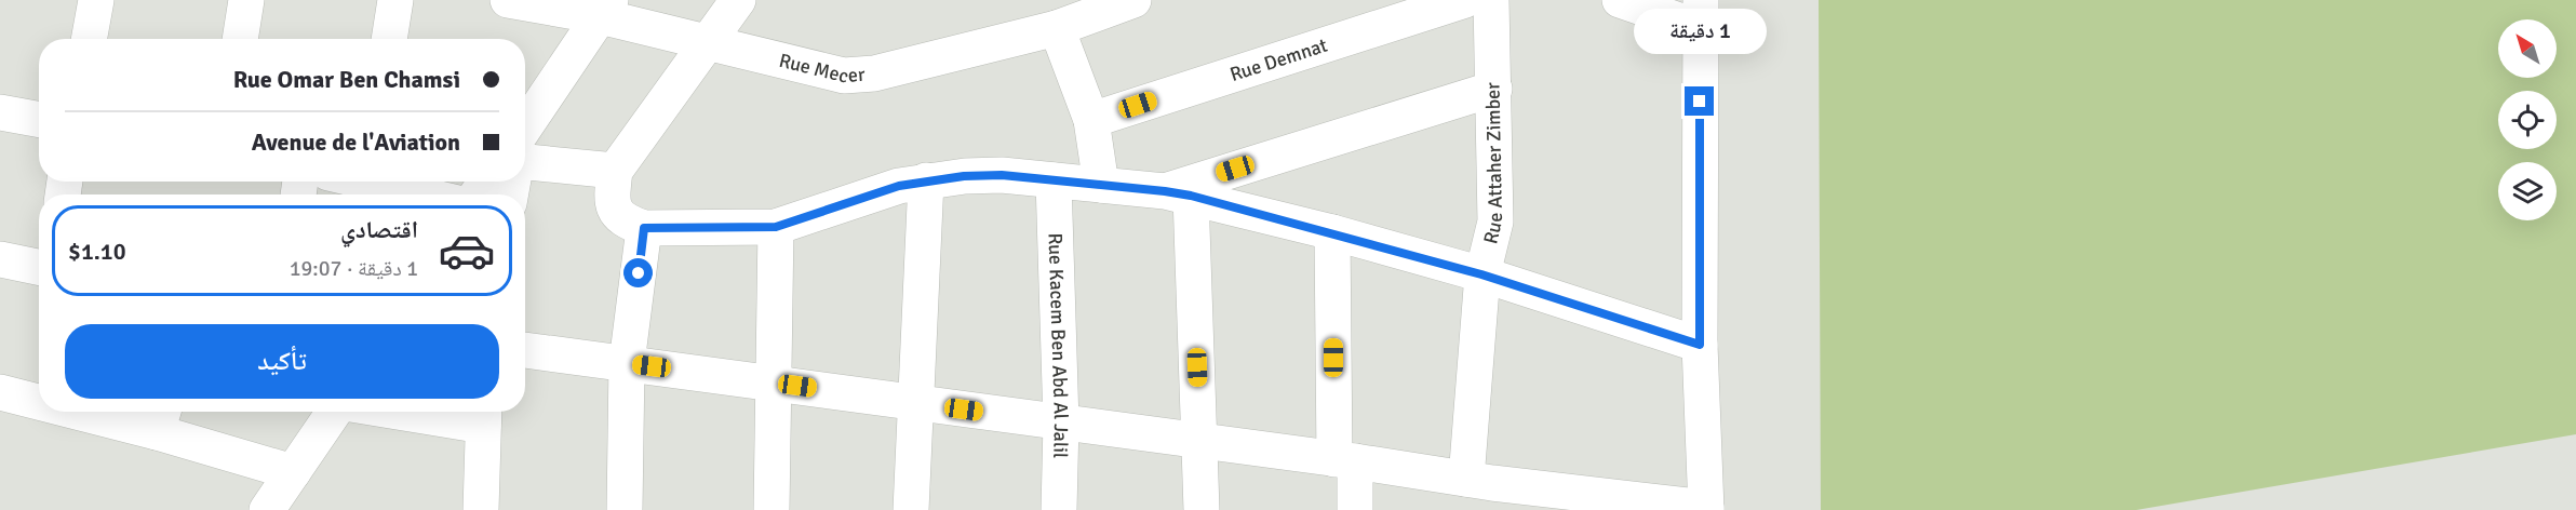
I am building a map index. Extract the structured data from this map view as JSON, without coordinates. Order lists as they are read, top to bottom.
{
  "streets": {
    "street": [
      "Rue Demnat",
      "Rue Mecer",
      "Rue Attaher Zimber",
      "Rue Kacem Ben Abd Al Jalil"
    ]
  },
  "north": "top left",
  "page": {
    "bubble": "1 دقيقة",
    "banner": ["Rue Omar Ben Chamsi", "Avenue de l'Aviation"],
    "list": [
      {
        "name": "اقتصادي",
        "note": "1 دقيقة · 19:07",
        "value": "$1.10"
      }
    ],
    "buttons": "تأكيد"
  }
}
